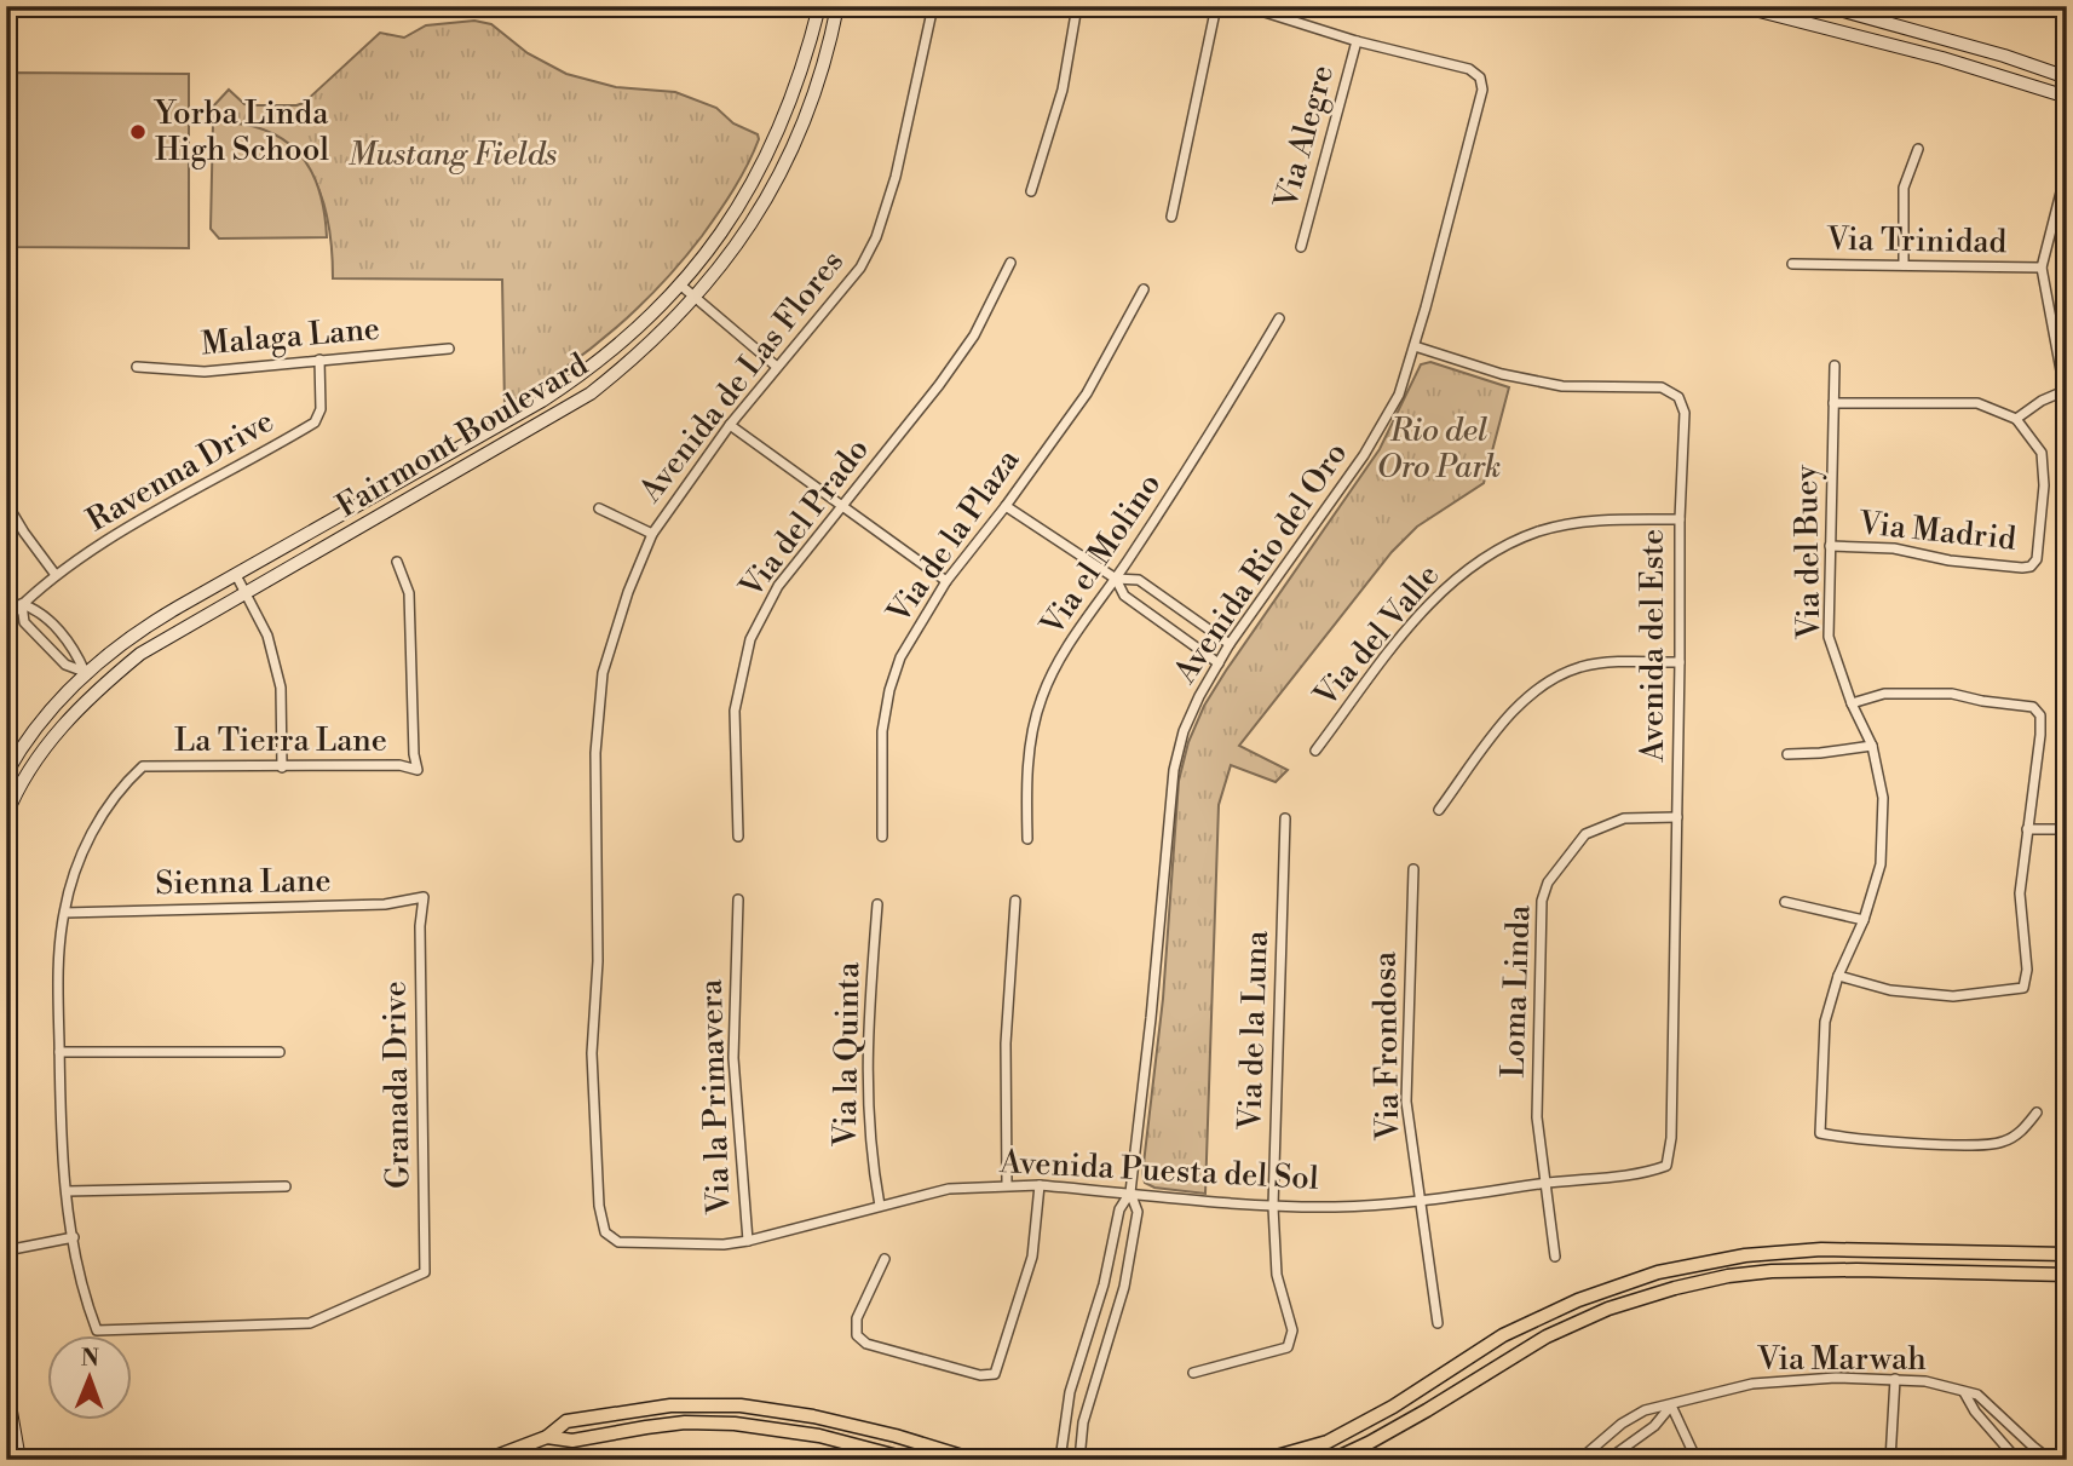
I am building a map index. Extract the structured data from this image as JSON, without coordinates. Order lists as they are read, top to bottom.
{
  "streets": {
    "main road": ["Fairmont Boulevard"],
    "street": [
      "Via Alegre",
      "Via Trinidad",
      "Malaga Lane",
      "Avenida de Las Flores",
      "Ravenna Drive",
      "Via del Prado",
      "Via Madrid",
      "Via de la Plaza",
      "Via del Buey",
      "Via el Molino",
      "Avenida Rio del Oro",
      "Via del Valle",
      "Avenida del Este",
      "La Tierra Lane",
      "Sienna Lane",
      "Loma Linda",
      "Via de la Luna",
      "Via Frondosa",
      "Via la Quinta",
      "Granada Drive",
      "Via la Primavera",
      "Avenida Puesta del Sol",
      "Via Marwah"
    ]
  },
  "crossings": [
    ["Via Alegre", "Avenida Rio del Oro"],
    ["Malaga Lane", "Ravenna Drive"],
    ["Avenida de Las Flores", "Avenida Puesta del Sol"],
    ["Via Madrid", "Via del Buey"],
    ["Avenida Rio del Oro", "Avenida del Este"],
    ["Avenida Rio del Oro", "Avenida Puesta del Sol"],
    ["Via del Valle", "Avenida del Este"],
    ["Avenida del Este", "Loma Linda"],
    ["Avenida del Este", "Avenida Puesta del Sol"],
    ["La Tierra Lane", "Sienna Lane"],
    ["Sienna Lane", "Granada Drive"],
    ["Loma Linda", "Avenida Puesta del Sol"],
    ["Via de la Luna", "Avenida Puesta del Sol"],
    ["Via Frondosa", "Avenida Puesta del Sol"],
    ["Via la Quinta", "Avenida Puesta del Sol"],
    ["Via la Primavera", "Avenida Puesta del Sol"]
  ],
  "parks": ["Mustang Fields", "Rio del Oro Park"],
  "places": ["Yorba Linda High School"],
  "north": "top"
}
